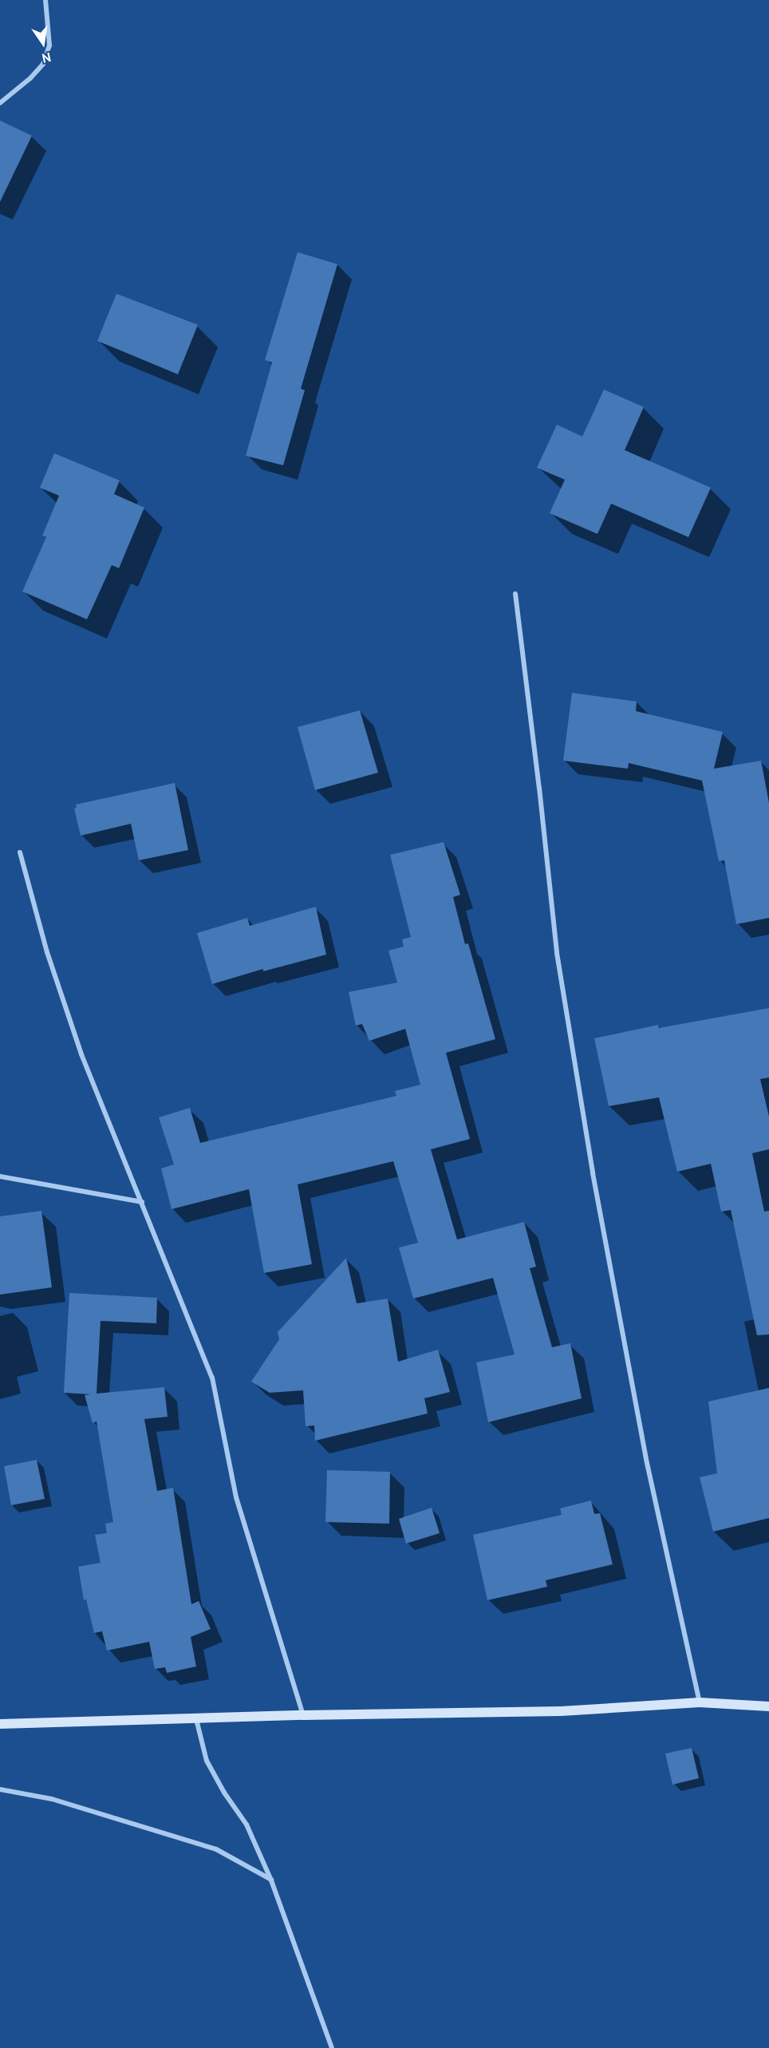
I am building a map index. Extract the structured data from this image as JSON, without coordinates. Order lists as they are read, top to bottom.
{
  "north": "bottom"
}
